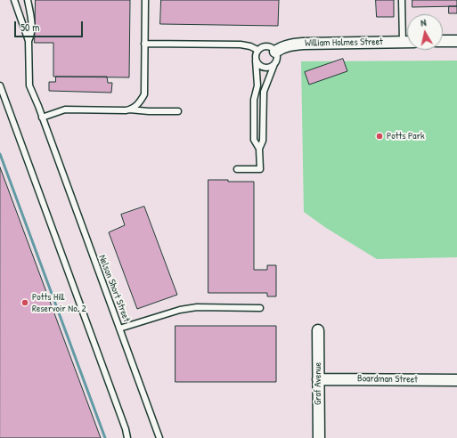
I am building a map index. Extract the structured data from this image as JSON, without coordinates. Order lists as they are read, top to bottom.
{
  "streets": {
    "street": ["William Holmes Street", "Boardman Street", "Graf Avenue"],
    "lane": ["Nelson Short Street"]
  },
  "crossings": [
    ["Boardman Street", "Graf Avenue"]
  ],
  "places": ["Potts Park", "Potts Hill Reservoir No. 2"],
  "scale_bar": "50 m",
  "north": "top"
}
